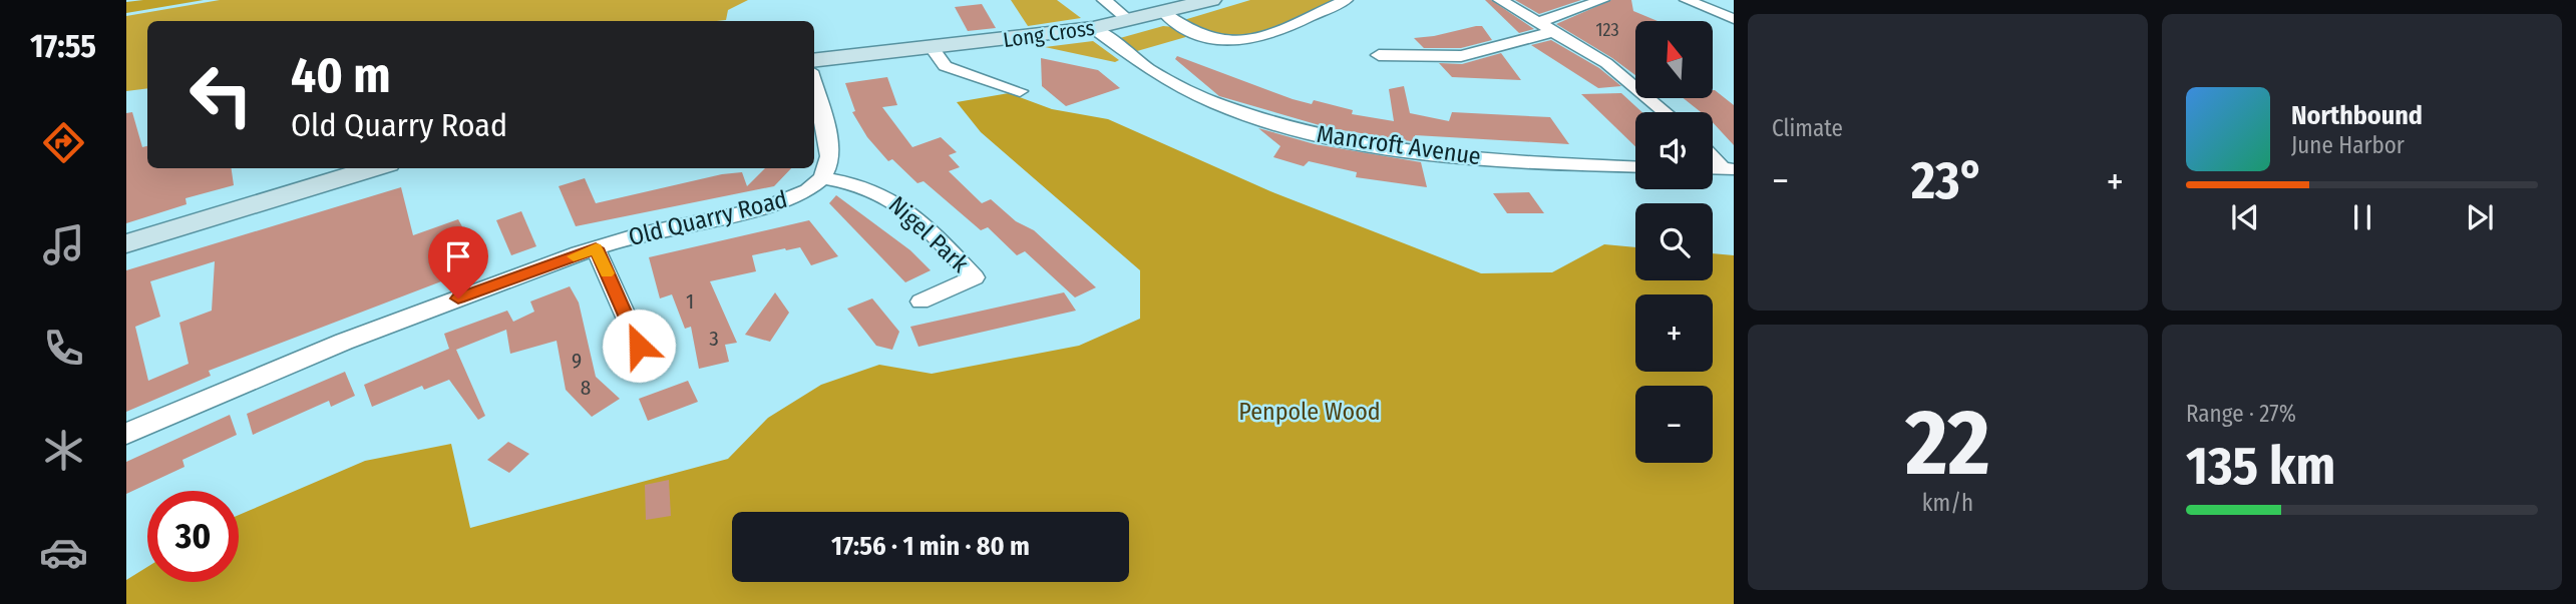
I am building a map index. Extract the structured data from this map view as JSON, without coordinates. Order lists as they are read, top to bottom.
{
  "streets": {
    "street": [
      "Long Cross",
      "Mancroft Avenue",
      "Old Quarry Road",
      "Nigel Park"
    ]
  },
  "crossings": [
    ["Long Cross", "Mancroft Avenue"],
    ["Old Quarry Road", "Nigel Park"]
  ],
  "parks": ["Penpole Wood"],
  "house_numbers": [
    "123",
    "1",
    "3",
    "9",
    "8"
  ],
  "north": "top",
  "page": {
    "tabs": "17:55",
    "tile": [
      "Climate",
      ["22", "km/h"],
      ["Range · 27%", "135 km"]
    ],
    "map_buttons": ["+", "−"],
    "turn": ["40 m", "Old Quarry Road"],
    "song": ["Northbound", "June Harbor"],
    "heat": ["−", "23°", "+"],
    "limit": "30",
    "trip": "17:56 · 1 min · 80 m"
  }
}
